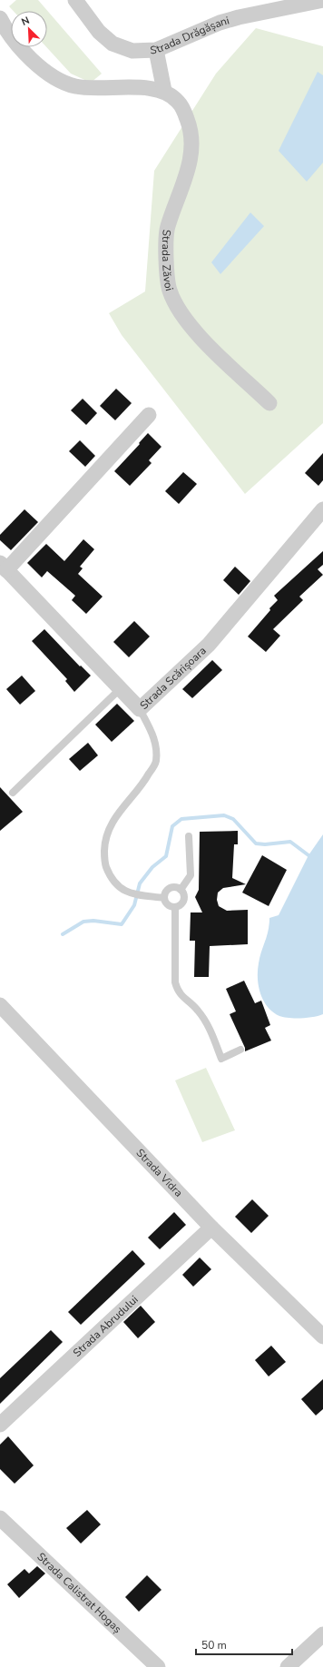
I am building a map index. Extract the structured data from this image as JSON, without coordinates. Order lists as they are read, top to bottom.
{
  "streets": {
    "street": [
      "Strada Drăgășani",
      "Strada Zăvoi",
      "Strada Scărișoara",
      "Strada Vidra",
      "Strada Abrudului",
      "Strada Calistrat Hogaș"
    ]
  },
  "crossings": [
    ["Strada Vidra", "Strada Abrudului"]
  ],
  "scale_bar": "50 m",
  "north": "top left"
}
